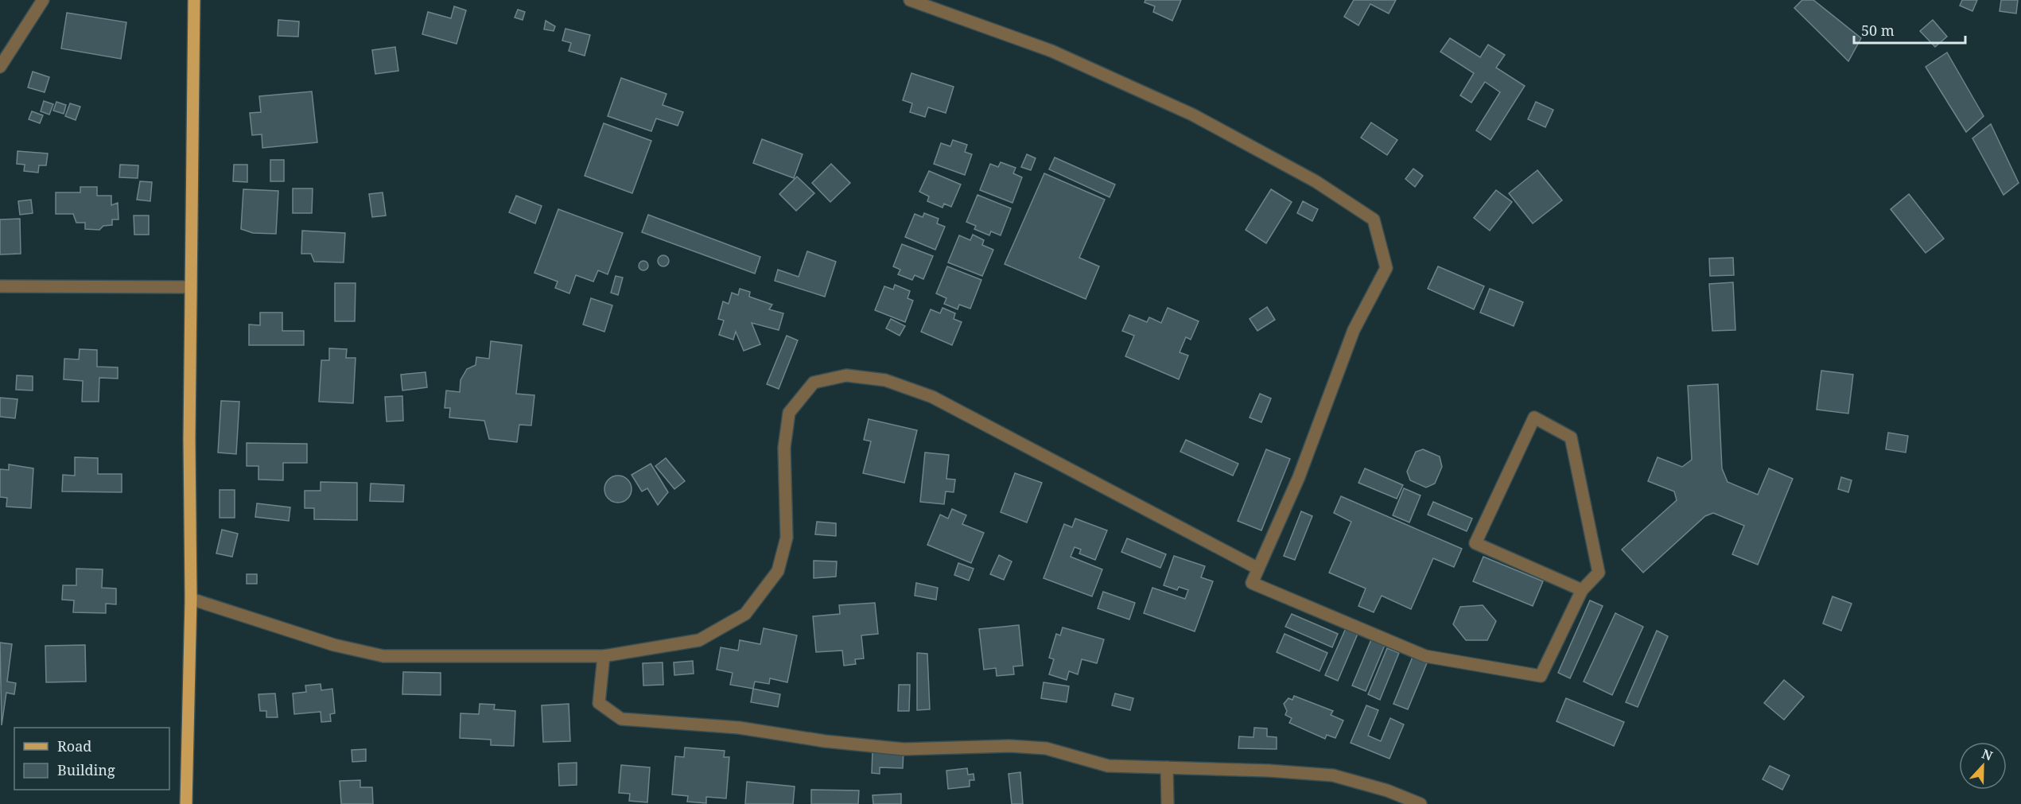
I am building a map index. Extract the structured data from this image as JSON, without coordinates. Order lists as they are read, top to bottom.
{
  "legend": ["Road", "Building"],
  "scale_bar": "50 m",
  "north": "top"
}
